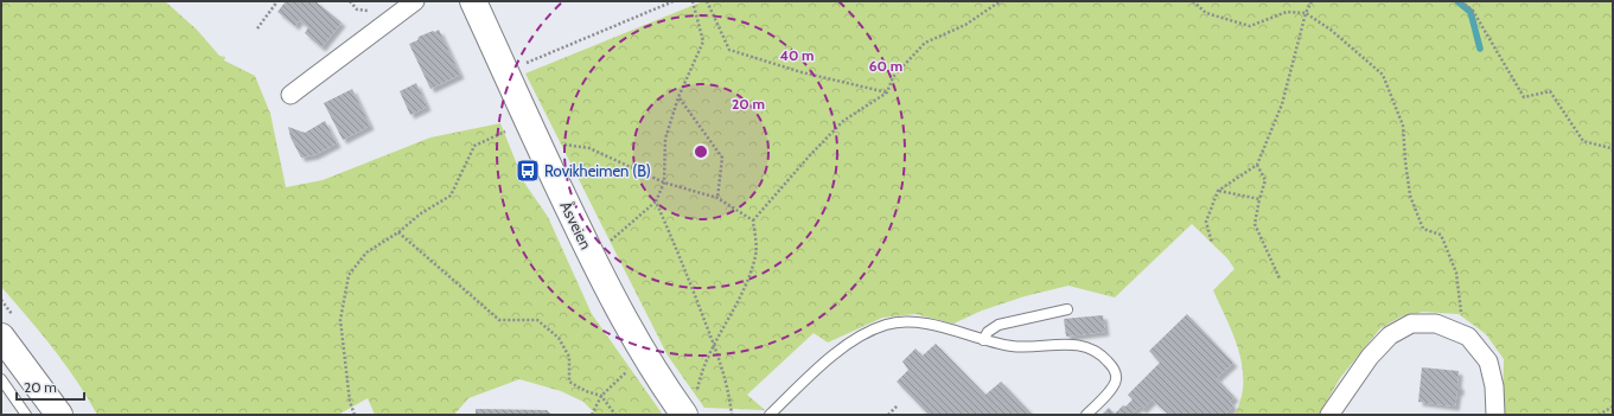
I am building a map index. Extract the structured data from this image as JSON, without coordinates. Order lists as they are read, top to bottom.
{
  "streets": {
    "street": ["Åsveien"]
  },
  "places": {
    "bus stop": ["Rovikheimen (B)"]
  },
  "scale_bar": "20 m",
  "rings": ["40 m", "60 m", "20 m"]
}
